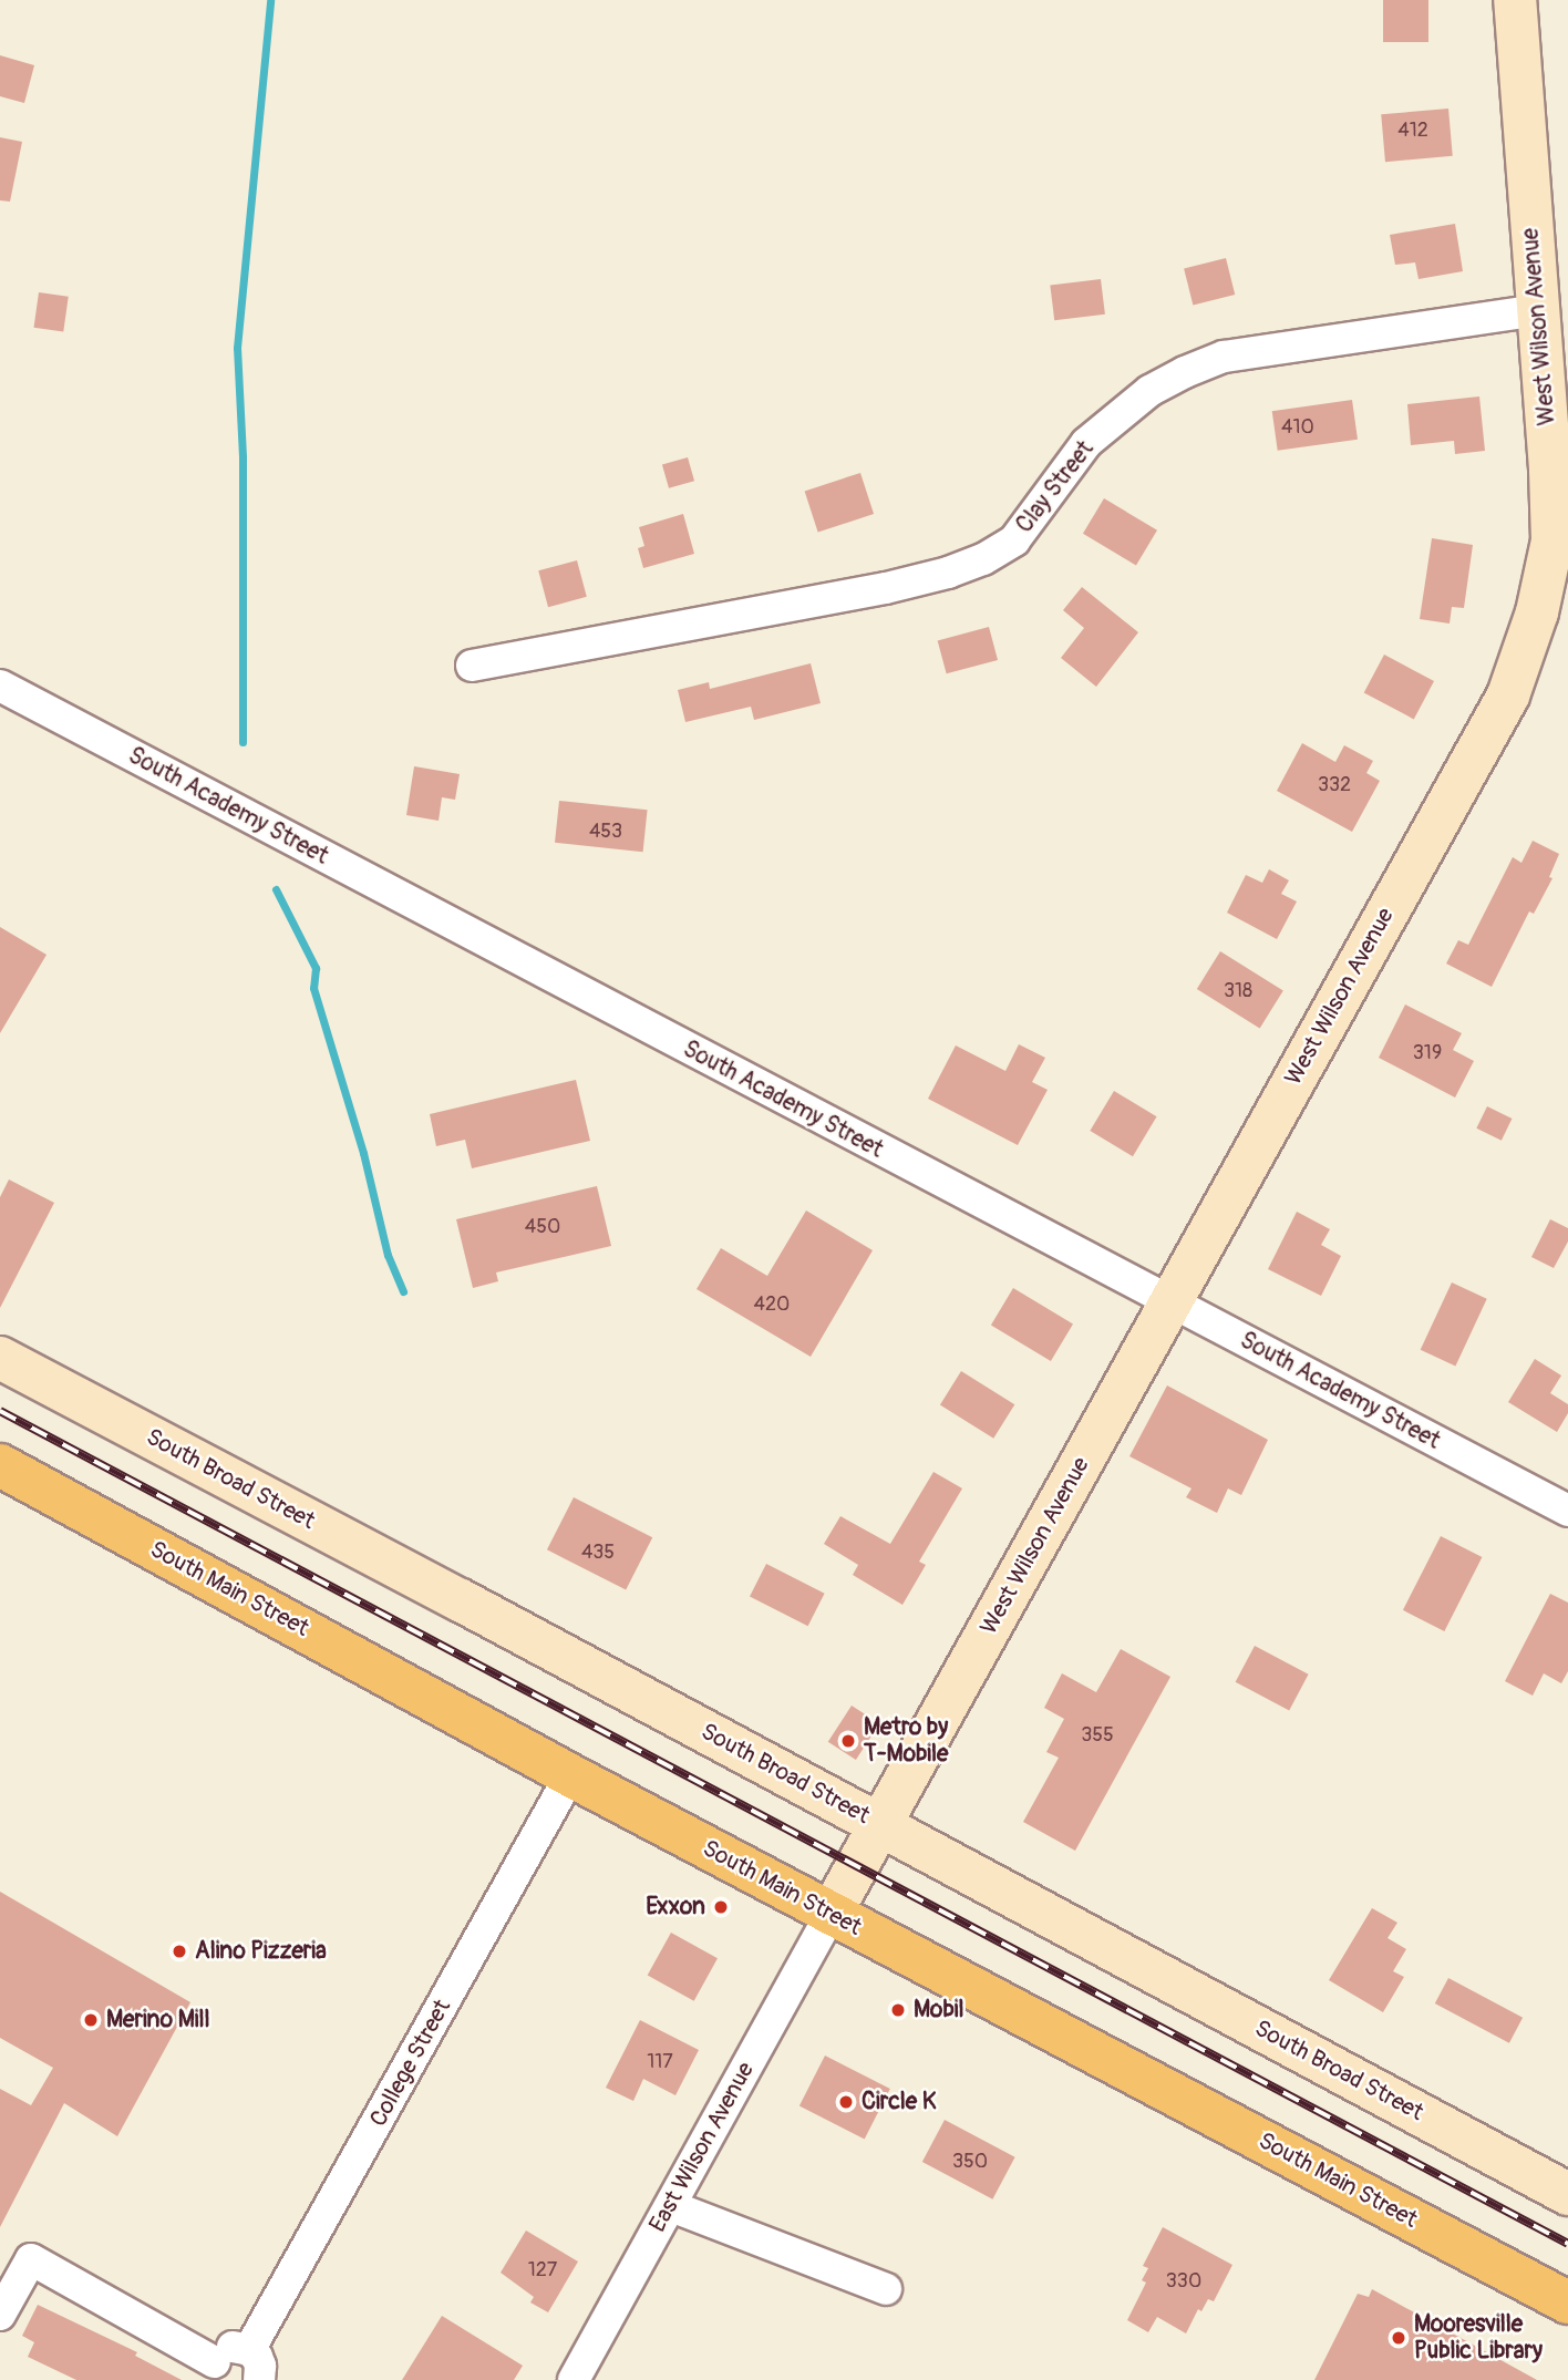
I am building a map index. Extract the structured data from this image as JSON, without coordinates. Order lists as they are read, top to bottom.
{
  "streets": {
    "main road": ["South Main Street"],
    "street": [
      "West Wilson Avenue",
      "Clay Street",
      "South Academy Street",
      "South Broad Street",
      "College Street",
      "East Wilson Avenue"
    ]
  },
  "crossings": [
    ["West Wilson Avenue", "Clay Street"],
    ["West Wilson Avenue", "South Academy Street"],
    ["West Wilson Avenue", "South Broad Street"],
    ["West Wilson Avenue", "South Main Street"],
    ["West Wilson Avenue", "East Wilson Avenue"],
    ["South Main Street", "College Street"],
    ["South Main Street", "East Wilson Avenue"]
  ],
  "places": [
    "Metro by T-Mobile",
    "Exxon",
    "Alino Pizzeria",
    "Mobil",
    "Merino Mill",
    "Circle K",
    "Mooresville Public Library"
  ],
  "house_numbers": [
    "412",
    "410",
    "332",
    "453",
    "318",
    "319",
    "450",
    "420",
    "435",
    "355",
    "117",
    "350",
    "127",
    "330"
  ]
}
